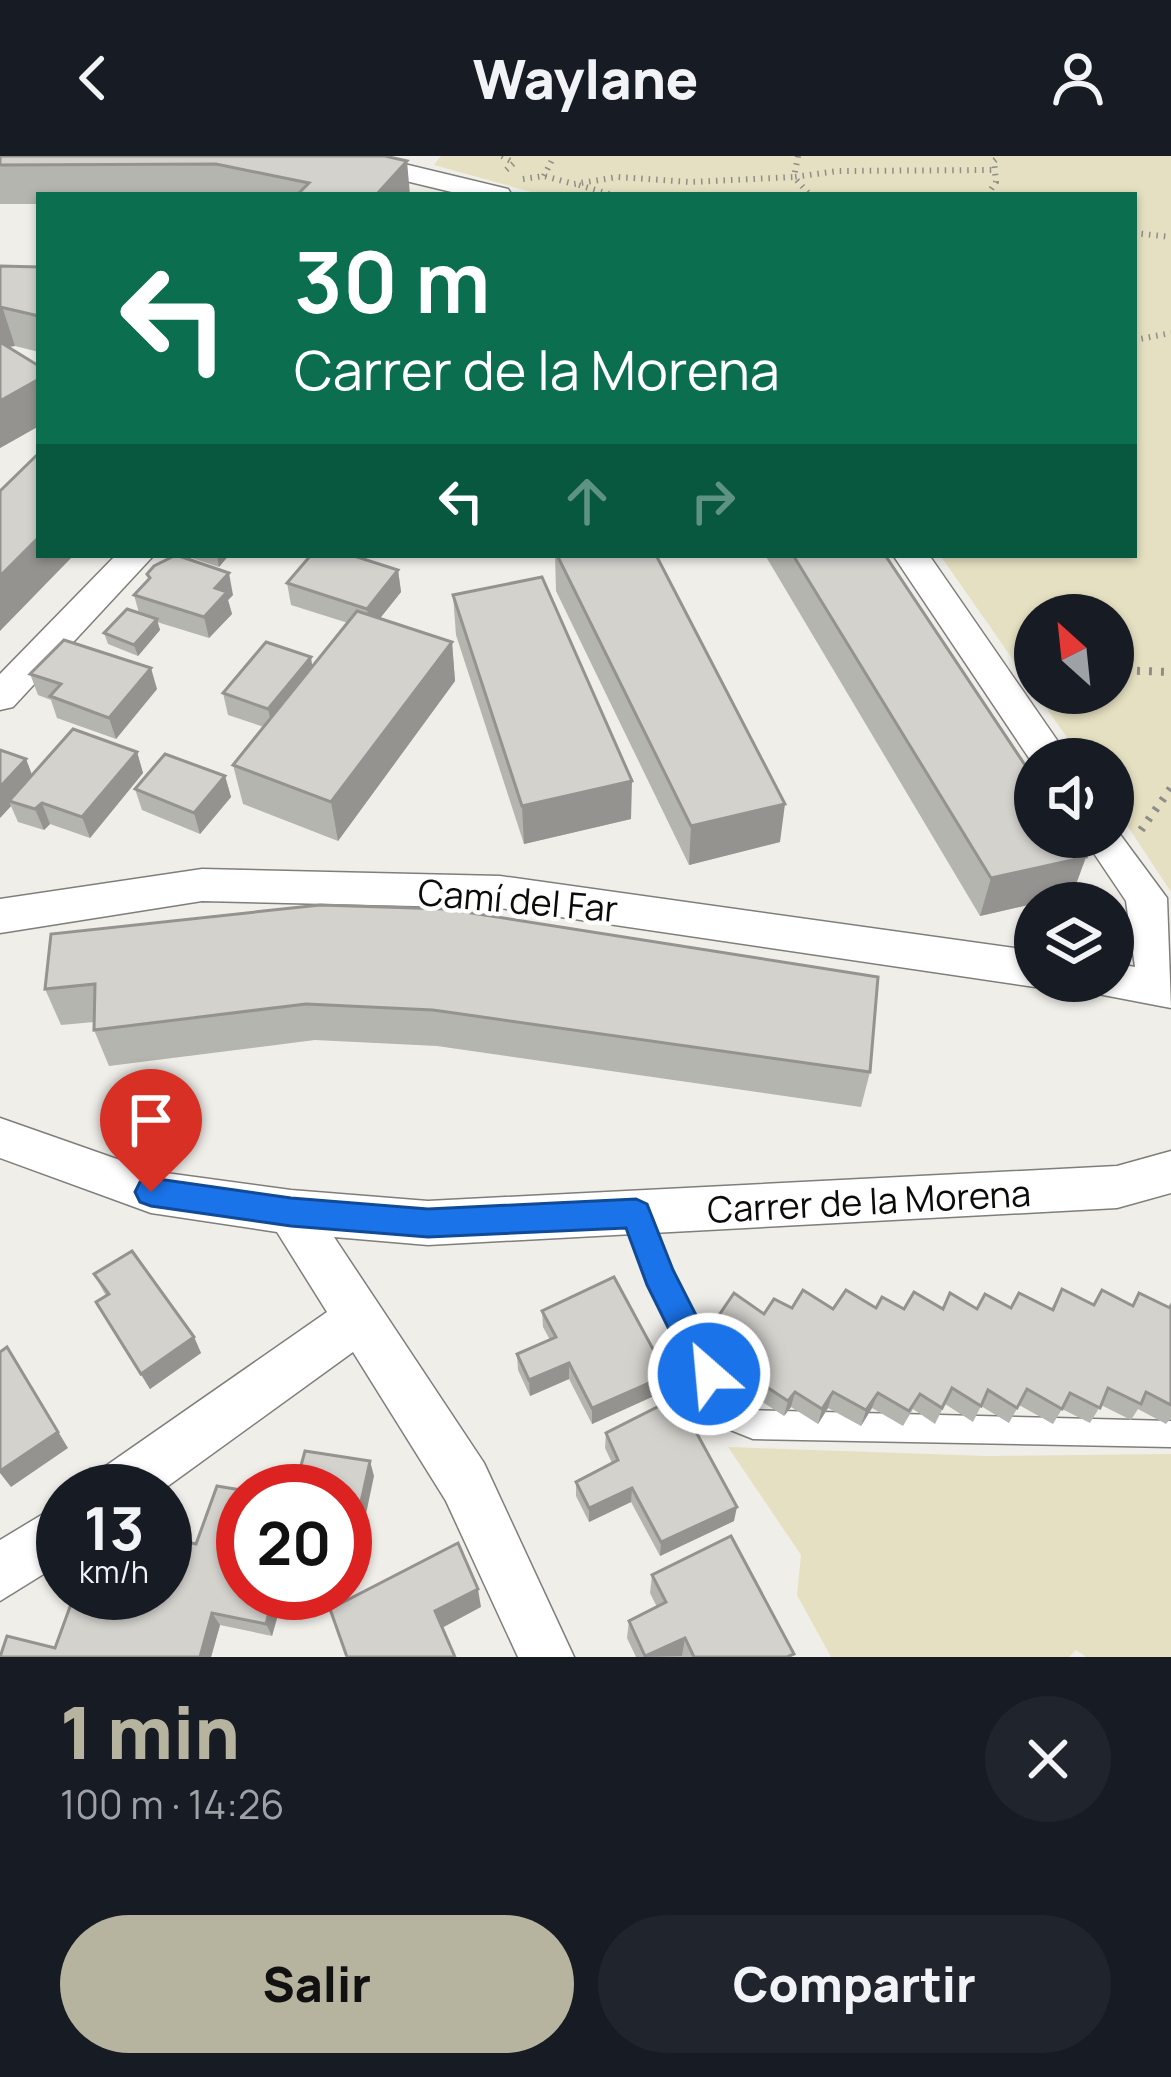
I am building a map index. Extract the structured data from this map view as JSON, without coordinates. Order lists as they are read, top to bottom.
{
  "streets": {
    "street": ["Camí del Far", "Carrer de la Morena"]
  },
  "north": "top left",
  "page": {
    "header": "Waylane",
    "turn": ["30 m", "Carrer de la Morena"],
    "speed": "13 km/h",
    "limit": "20",
    "heading": ["1 min", "100 m · 14:26"],
    "buttons": ["Salir", "Compartir"]
  }
}
